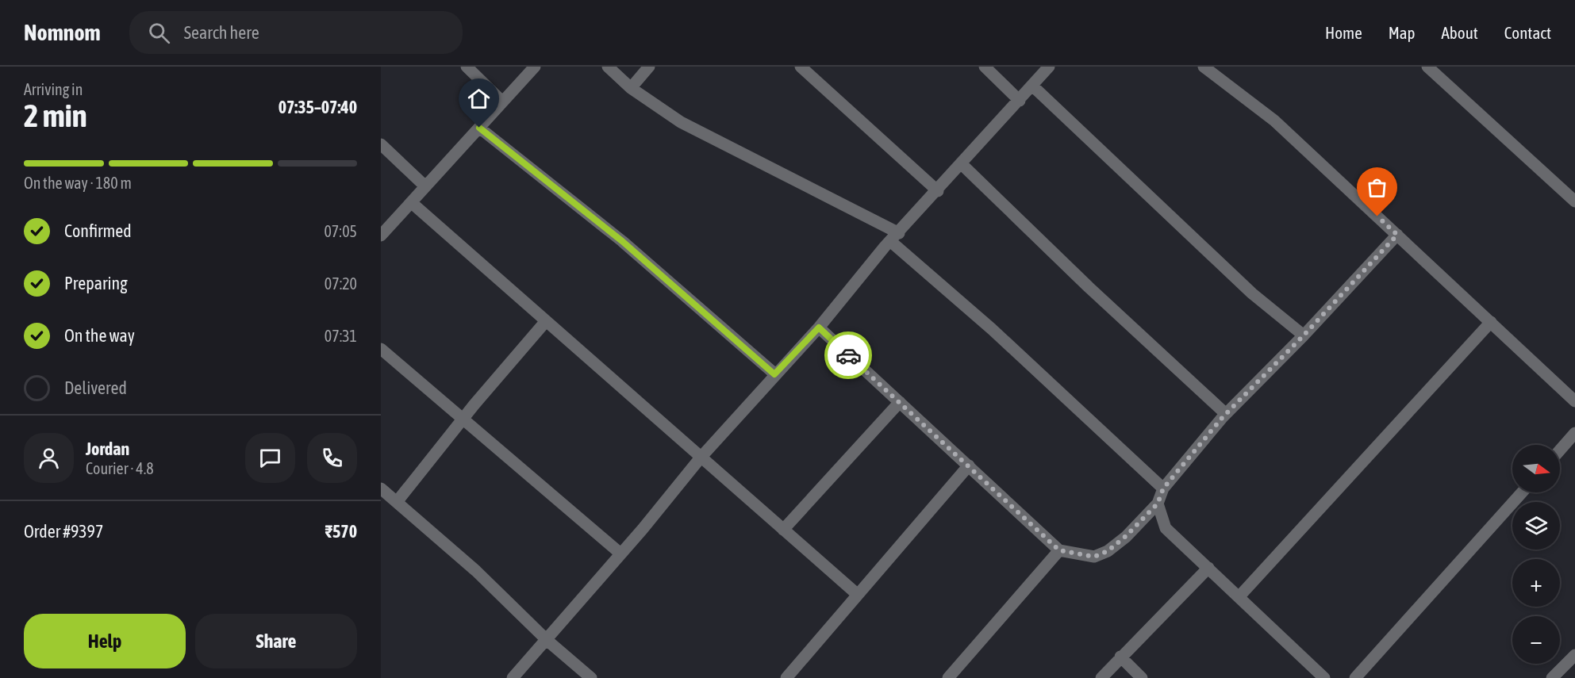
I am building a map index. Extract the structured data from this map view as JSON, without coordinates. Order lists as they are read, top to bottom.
{
  "north": "right",
  "page": {
    "header": "Nomnom",
    "search": "Search here",
    "nav": [
      "Home",
      "Map",
      "About",
      "Contact"
    ],
    "heading": ["2 min", "Arriving in", "07:35–07:40"],
    "panel": [
      "Jordan",
      "Courier · 4.8",
      "Order #9397",
      "₹570"
    ],
    "bar": "On the way · 180 m",
    "list": [
      ["Confirmed", "07:05"],
      ["Preparing", "07:20"],
      ["On the way", "07:31"],
      "Delivered"
    ],
    "map_buttons": ["+", "−"],
    "buttons": ["Help", "Share"]
  }
}
